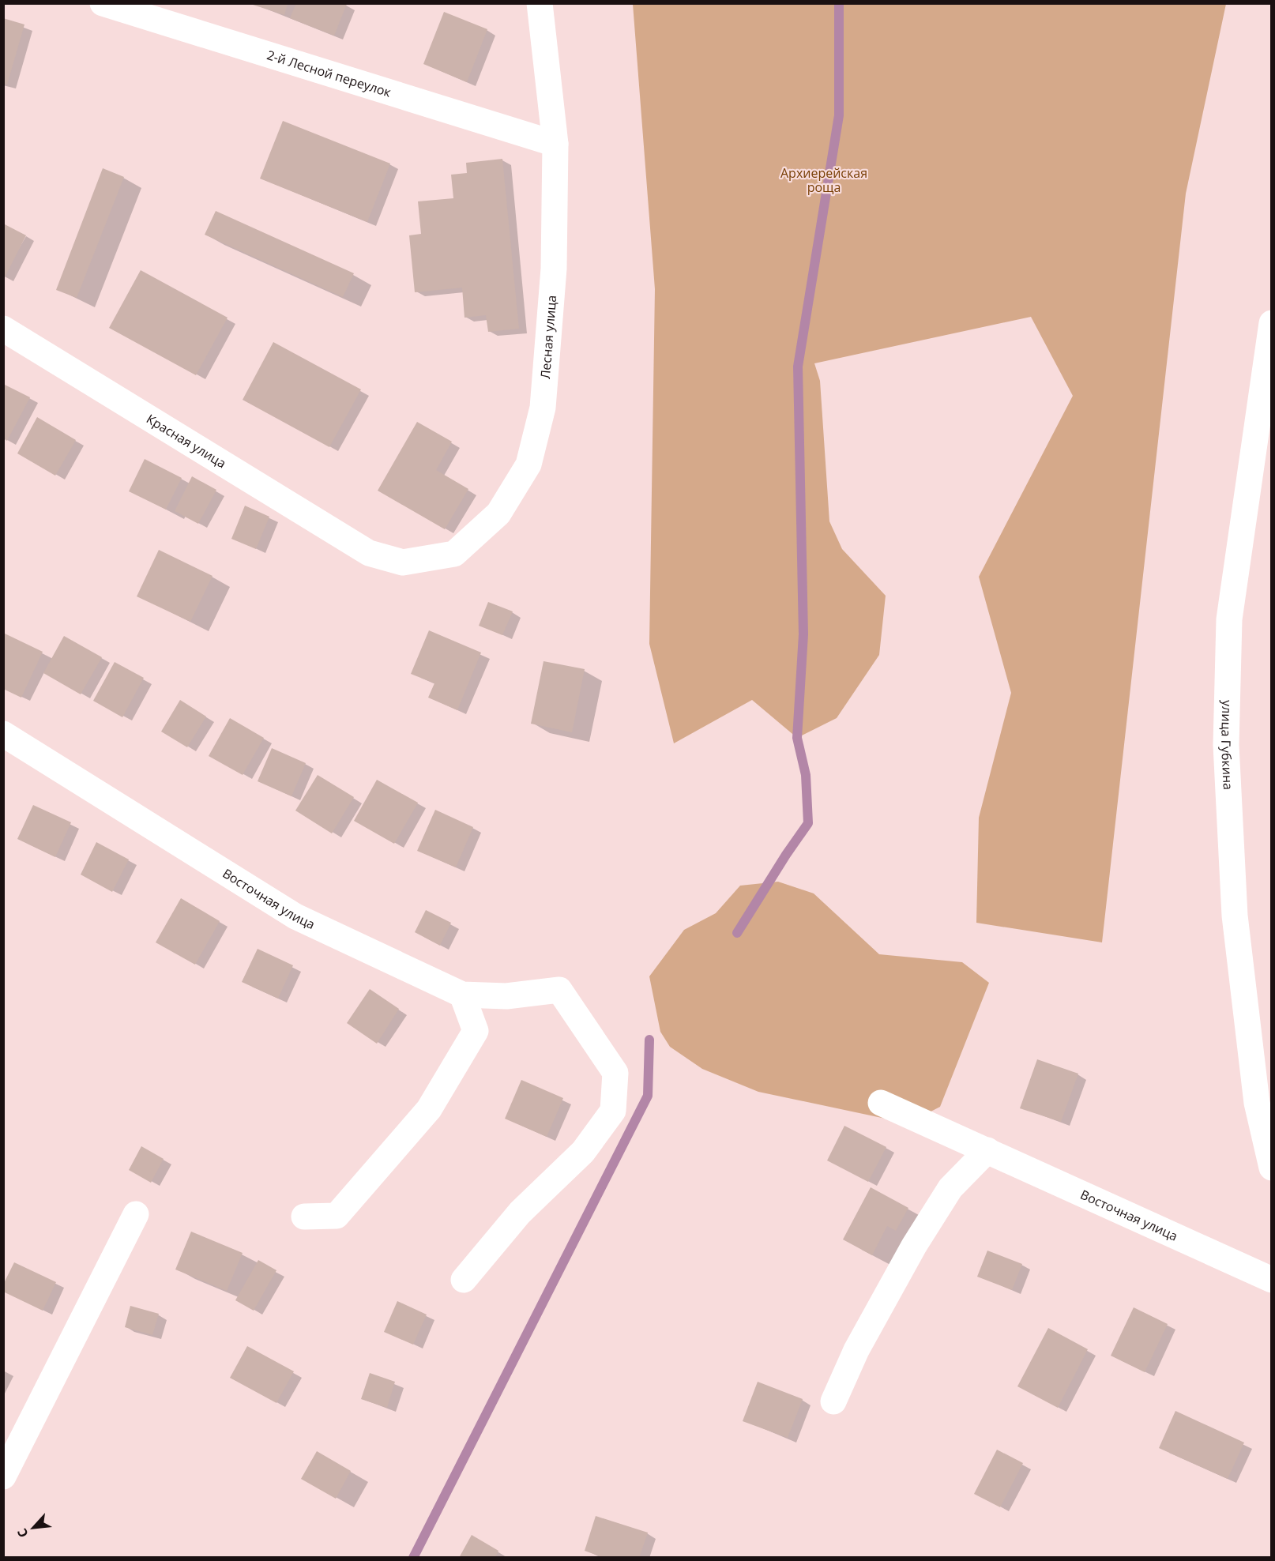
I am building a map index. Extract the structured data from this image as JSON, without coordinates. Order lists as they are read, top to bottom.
{
  "streets": {
    "street": [
      "2-й Лесной переулок",
      "Лесная улица",
      "Красная улица",
      "улица Губкина",
      "Восточная улица"
    ]
  },
  "crossings": [
    ["2-й Лесной переулок", "Лесная улица"],
    ["Лесная улица", "Красная улица"]
  ],
  "parks": ["Архиерейская роща"],
  "north": "bottom left"
}
